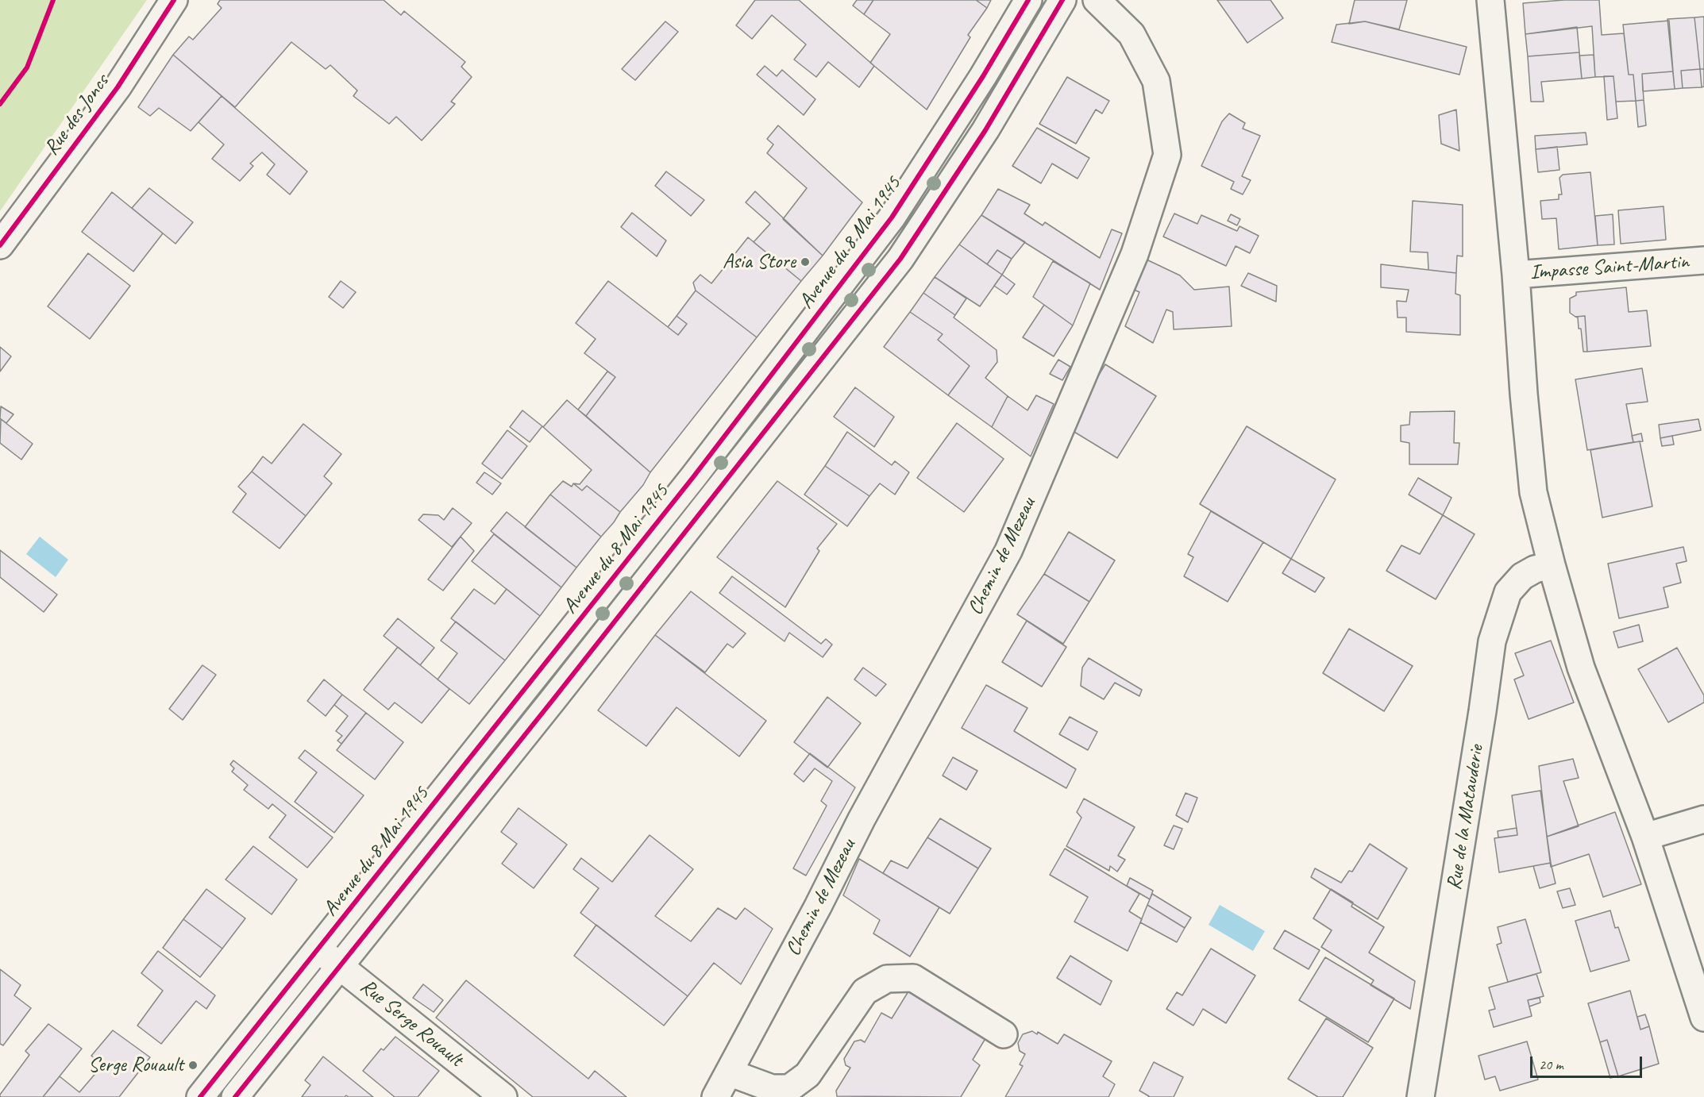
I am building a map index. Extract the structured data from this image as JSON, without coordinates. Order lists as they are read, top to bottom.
{
  "streets": {
    "street": [
      "Rue des Joncs",
      "Avenue du 8 Mai 1945",
      "Impasse Saint-Martin",
      "Chemin de Mezeau",
      "Rue de la Matauderie",
      "Rue Serge Rouault"
    ]
  },
  "crossings": [
    ["Avenue du 8 Mai 1945", "Rue Serge Rouault"]
  ],
  "places": ["Asia Store", "Serge Rouault"],
  "scale_bar": "20 m"
}
